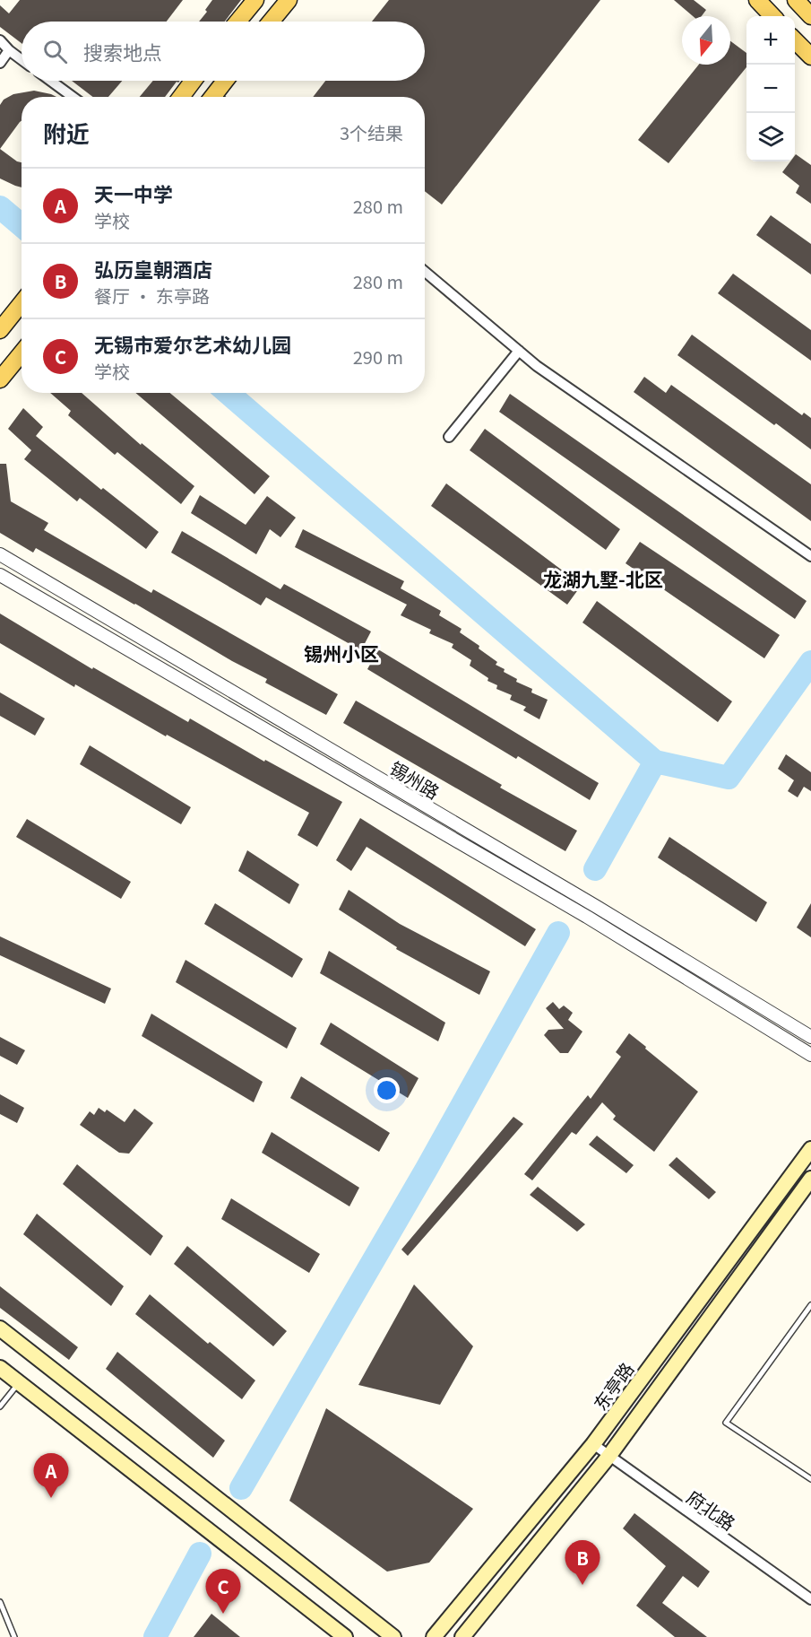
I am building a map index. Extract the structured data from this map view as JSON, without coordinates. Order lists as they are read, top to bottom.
{
  "streets": {
    "main road": ["东亭路"],
    "street": ["锡州路", "府北路"]
  },
  "crossings": [
    ["东亭路", "府北路"]
  ],
  "districts": ["龙湖九墅-北区", "锡州小区"],
  "north": "bottom",
  "page": {
    "map_buttons": ["+", "−"],
    "search": "搜索地点",
    "heading": ["附近", "3个结果"],
    "list": [
      {
        "mark": "A",
        "name": "天一中学",
        "note": "学校",
        "value": "280 m"
      },
      {
        "mark": "B",
        "name": "弘历皇朝酒店",
        "note": "餐厅 · 东亭路",
        "value": "280 m"
      },
      {
        "mark": "C",
        "name": "无锡市爱尔艺术幼儿园",
        "note": "学校",
        "value": "290 m"
      }
    ],
    "pins": ["A", "B", "C"]
  }
}
